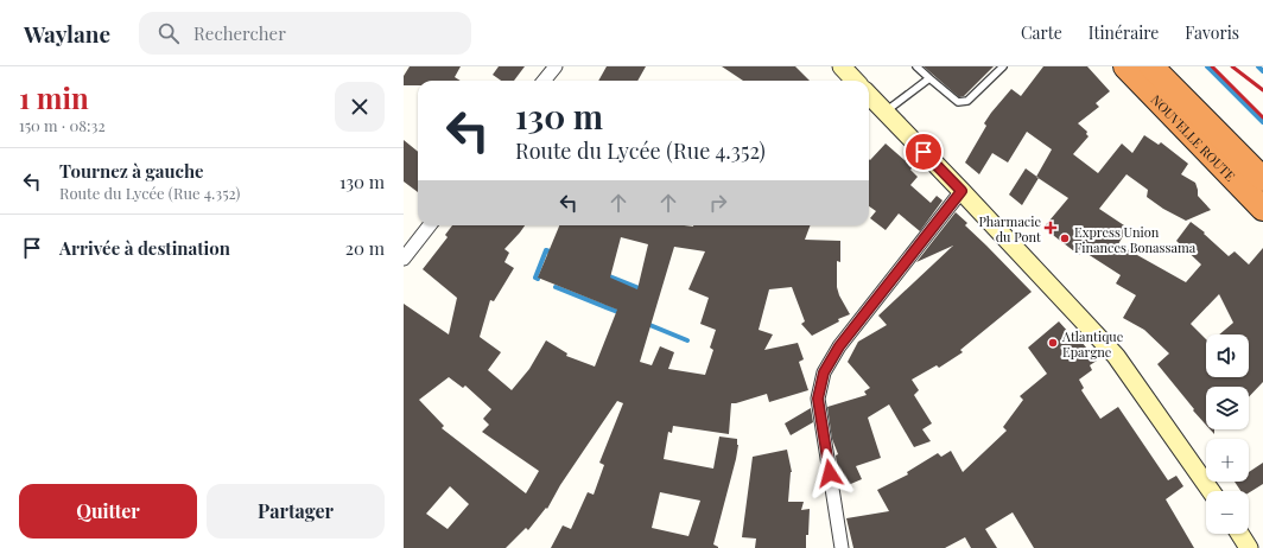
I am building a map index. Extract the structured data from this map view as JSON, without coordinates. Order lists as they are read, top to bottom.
{
  "streets": {
    "highway": ["NOUVELLE ROUTE"]
  },
  "places": {
    "health": ["Pharmacie du Pont"],
    "other": ["Express Union Finances Bonassama", "Atlantique Epargne"]
  },
  "page": {
    "header": "Waylane",
    "search": "Rechercher",
    "nav": ["Carte", "Itinéraire", "Favoris"],
    "heading": ["1 min", "150 m · 08:32"],
    "turn": ["130 m", "Route du Lycée (Rue 4.352)"],
    "list": [
      {
        "name": "Tournez à gauche",
        "note": "Route du Lycée (Rue 4.352)",
        "value": "130 m"
      },
      {
        "name": "Arrivée à destination",
        "value": "20 m"
      }
    ],
    "map_buttons": ["+", "−"],
    "buttons": ["Quitter", "Partager"]
  }
}
